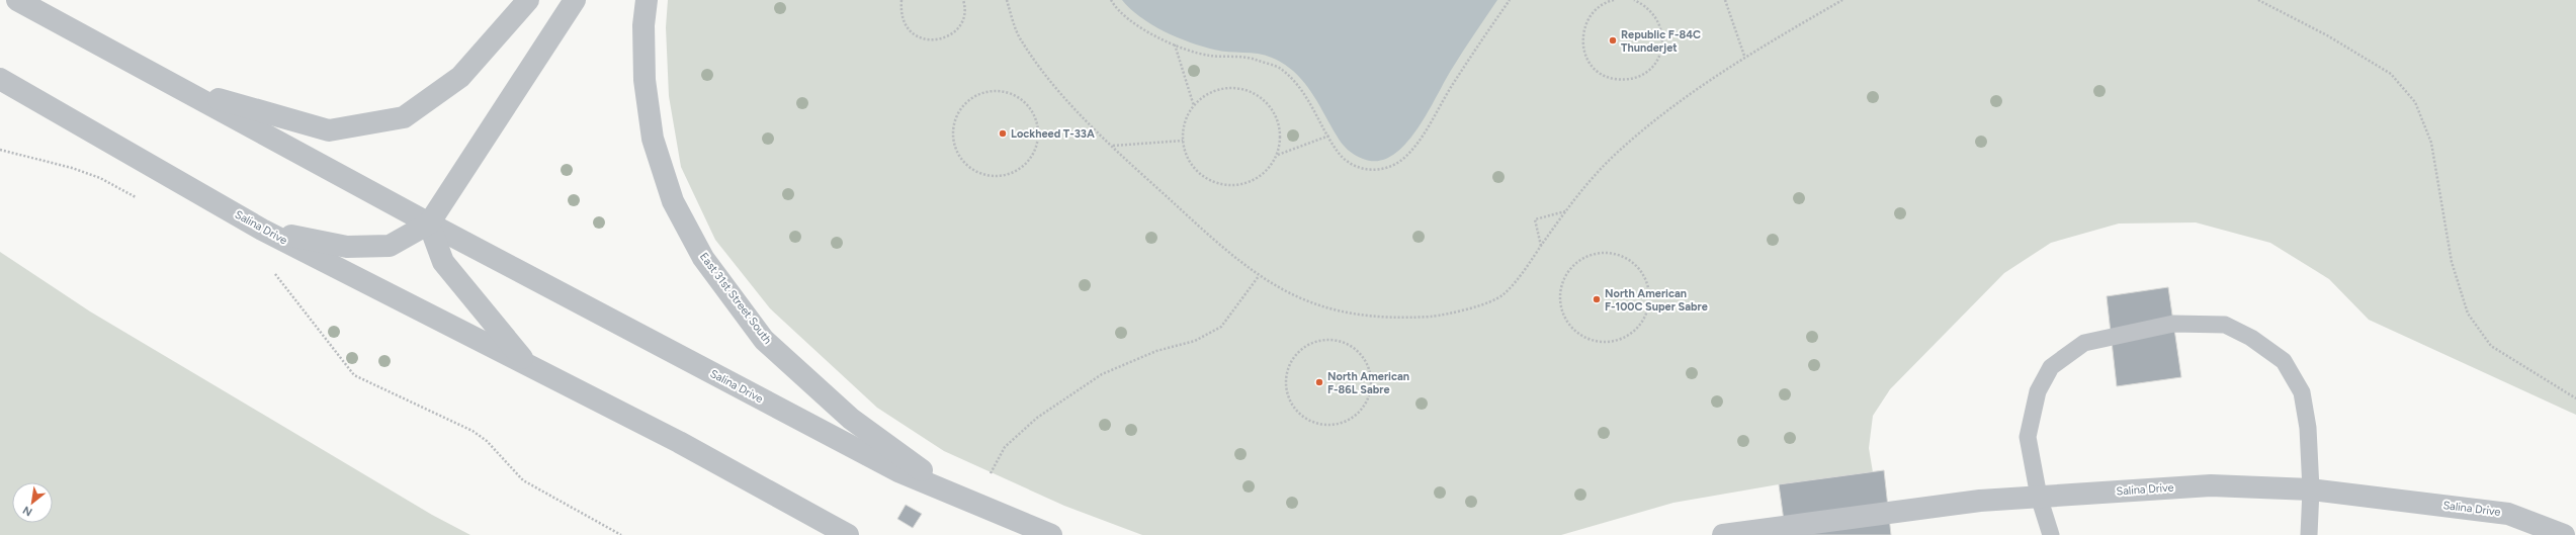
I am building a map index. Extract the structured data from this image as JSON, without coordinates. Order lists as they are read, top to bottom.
{
  "streets": {
    "street": ["Salina Drive", "East 31st Street South"]
  },
  "crossings": [
    ["Salina Drive", "East 31st Street South"]
  ],
  "places": [
    "Republic F-84C Thunderjet",
    "Lockheed T-33A",
    "North American F-100C Super Sabre",
    "North American F-86L Sabre"
  ],
  "north": "bottom left"
}
